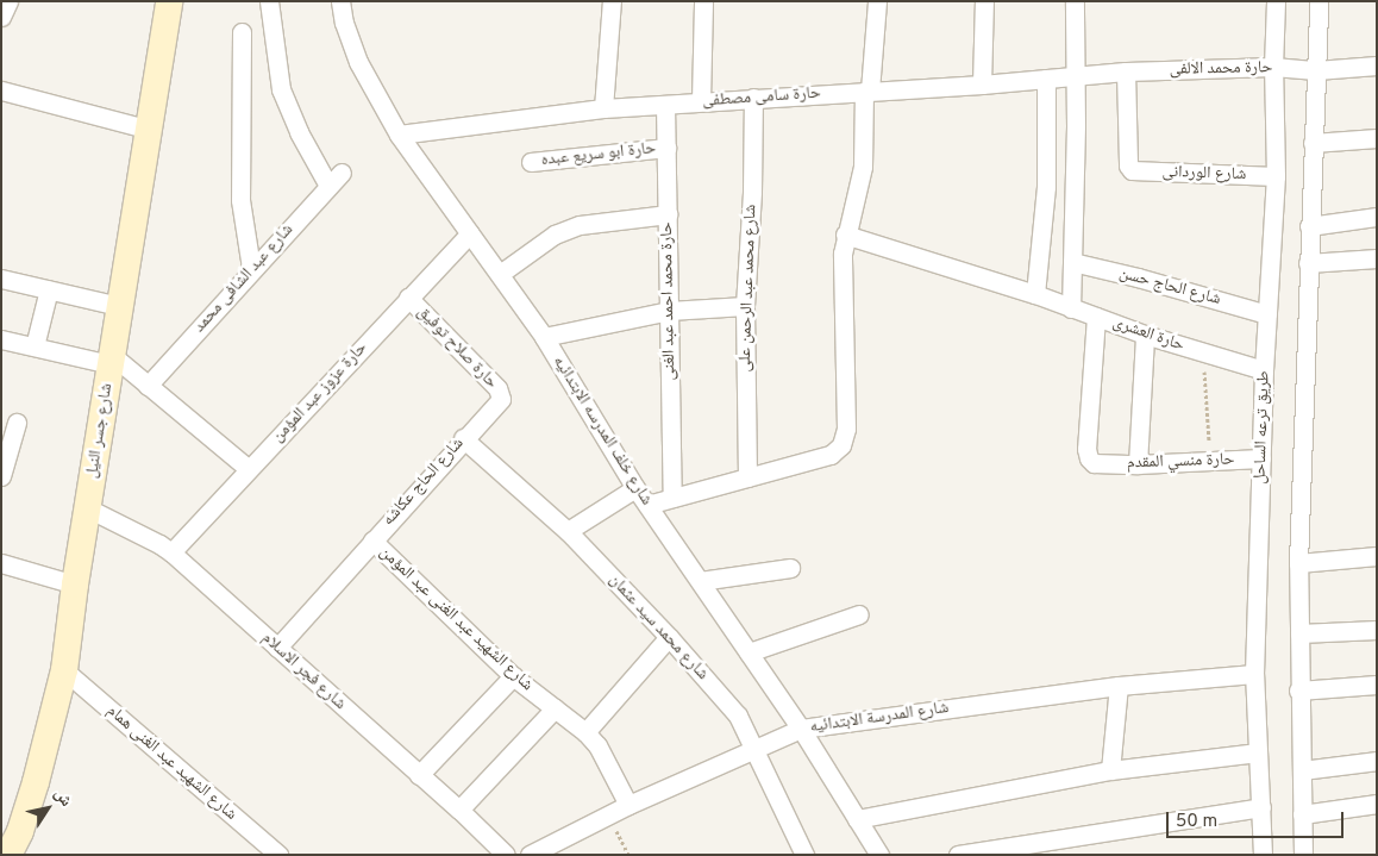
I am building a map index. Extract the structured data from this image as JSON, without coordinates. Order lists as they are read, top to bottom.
{
  "streets": {
    "street": [
      "حارة محمد الالفى",
      "حارة سامى مصطفى",
      "حارة ابو سريع عبده",
      "شارع الوردانى",
      "شارع عبد الشافى محمد",
      "شارع الحاج حسن",
      "شارع محمد عبد الرحمن على",
      "حارة محمد احمد عبد الغنى",
      "حارة العشرى",
      "حارة صلاح توفيق",
      "حارة عزوز عبد المؤمن",
      "طريق ترعه الساحل",
      "شارع جسر النيل",
      "شارع خلف المدرسه الابتدائيه",
      "حارة منسي المقدم",
      "شارع الحاج عكاشه",
      "شارع الشهيد عبد الغنى عبد المؤمن",
      "شارع محمد سيد عثمان",
      "شارع فجر الاسلام",
      "شارع المدرسة الابتدائيه",
      "شارع الشهيد عبد الغنى همام"
    ]
  },
  "crossings": [
    ["حارة محمد الالفى", "حارة سامى مصطفى"],
    ["حارة محمد الالفى", "شارع الوردانى"],
    ["حارة محمد الالفى", "طريق ترعه الساحل"],
    ["حارة سامى مصطفى", "شارع الوردانى"],
    ["حارة سامى مصطفى", "شارع محمد عبد الرحمن على"],
    ["حارة سامى مصطفى", "حارة محمد احمد عبد الغنى"],
    ["حارة سامى مصطفى", "شارع خلف المدرسه الابتدائيه"],
    ["حارة ابو سريع عبده", "حارة محمد احمد عبد الغنى"],
    ["شارع الوردانى", "طريق ترعه الساحل"],
    ["شارع الحاج حسن", "طريق ترعه الساحل"],
    ["حارة العشرى", "طريق ترعه الساحل"],
    ["حارة العشرى", "حارة منسي المقدم"],
    ["حارة صلاح توفيق", "حارة عزوز عبد المؤمن"],
    ["حارة صلاح توفيق", "شارع الحاج عكاشه"],
    ["حارة عزوز عبد المؤمن", "شارع خلف المدرسه الابتدائيه"],
    ["حارة عزوز عبد المؤمن", "شارع فجر الاسلام"],
    ["طريق ترعه الساحل", "حارة منسي المقدم"],
    ["طريق ترعه الساحل", "شارع المدرسة الابتدائيه"],
    ["شارع جسر النيل", "شارع فجر الاسلام"],
    ["شارع جسر النيل", "شارع الشهيد عبد الغنى همام"],
    ["شارع خلف المدرسه الابتدائيه", "شارع المدرسة الابتدائيه"],
    ["شارع الحاج عكاشه", "شارع الشهيد عبد الغنى عبد المؤمن"],
    ["شارع الحاج عكاشه", "شارع محمد سيد عثمان"],
    ["شارع الحاج عكاشه", "شارع فجر الاسلام"],
    ["شارع الشهيد عبد الغنى عبد المؤمن", "شارع المدرسة الابتدائيه"],
    ["شارع محمد سيد عثمان", "شارع المدرسة الابتدائيه"]
  ],
  "scale_bar": "50 m",
  "north": "top right"
}
